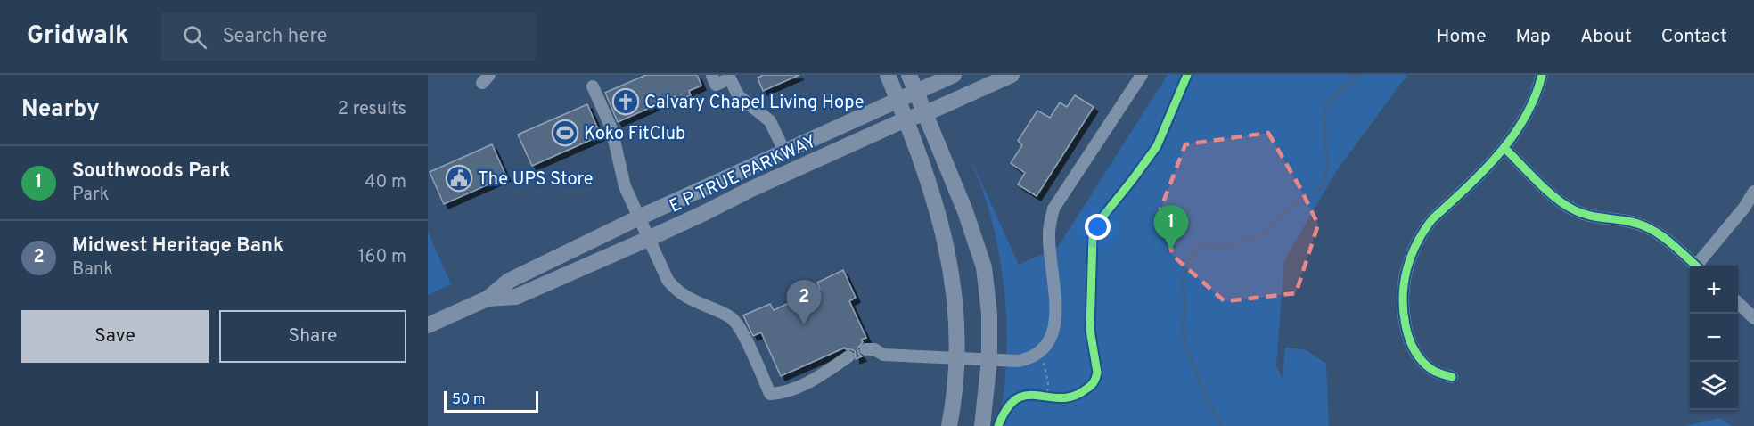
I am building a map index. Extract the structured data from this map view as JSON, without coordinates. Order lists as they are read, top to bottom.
{
  "streets": {
    "main road": ["E P TRUE PARKWAY"]
  },
  "places": {
    "church": ["Calvary Chapel Living Hope"],
    "sports": ["Koko FitClub"],
    "public building": ["The UPS Store"]
  },
  "scale_bar": "50 m",
  "page": {
    "header": "Gridwalk",
    "search": "Search here",
    "nav": [
      "Home",
      "Map",
      "About",
      "Contact"
    ],
    "heading": ["Nearby", "2 results"],
    "list": [
      {
        "mark": "1",
        "name": "Southwoods Park",
        "note": "Park",
        "value": "40 m"
      },
      {
        "mark": "2",
        "name": "Midwest Heritage Bank",
        "note": "Bank",
        "value": "160 m"
      }
    ],
    "pins": ["1", "2"],
    "map_buttons": ["+", "−"],
    "buttons": ["Save", "Share"],
    "scale": "50 m"
  }
}
